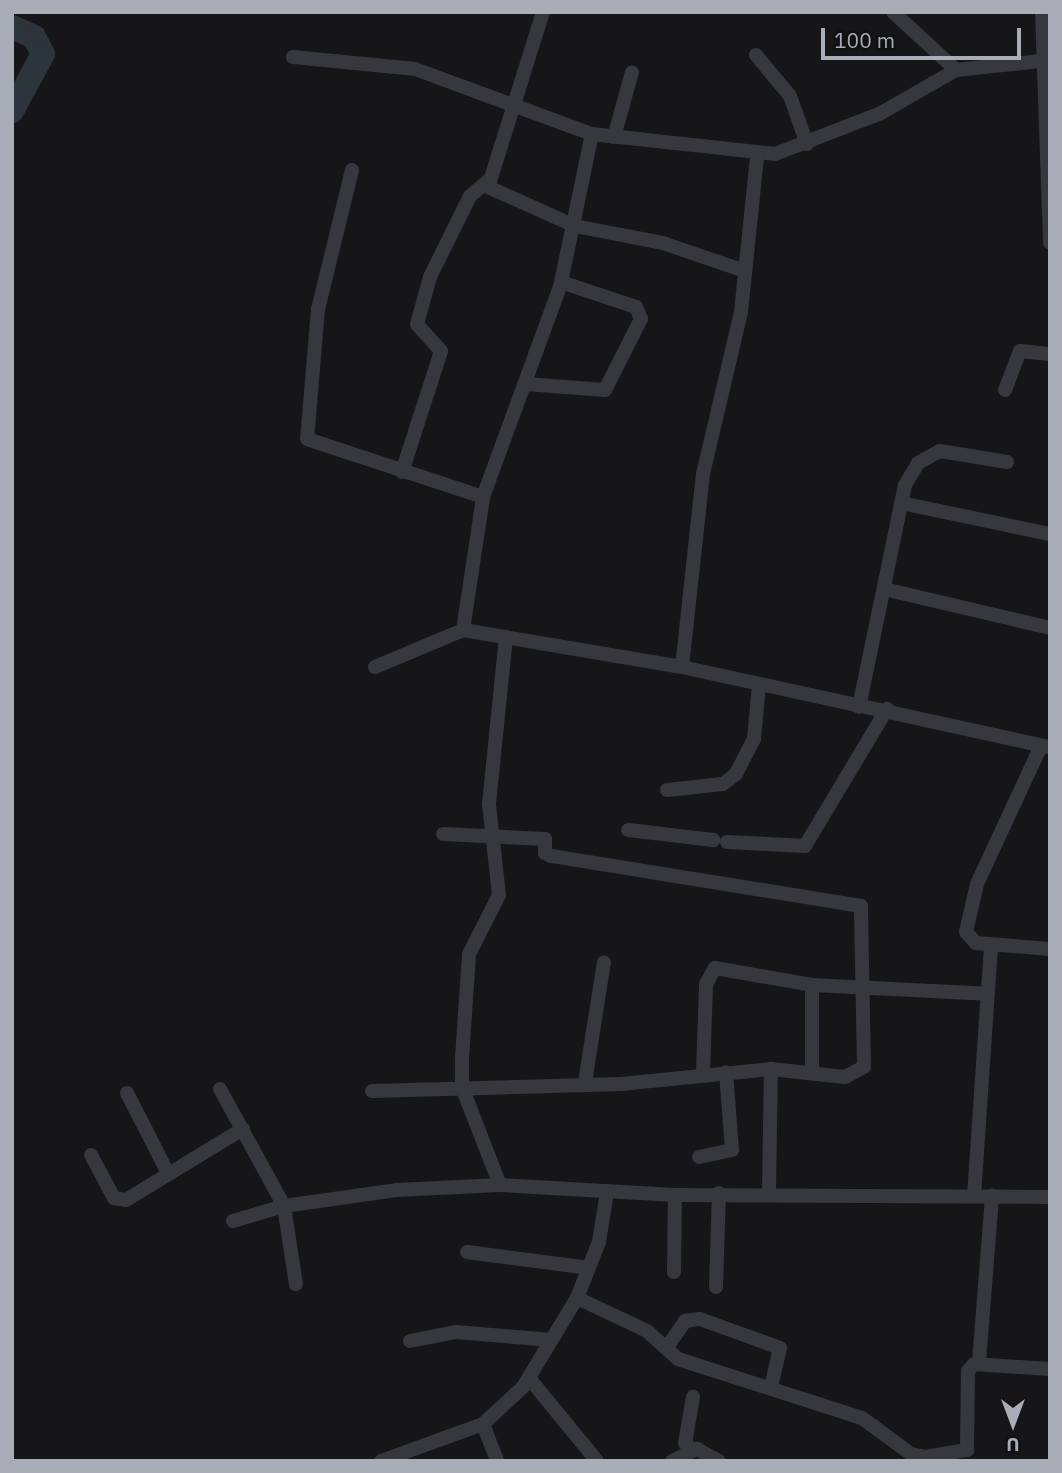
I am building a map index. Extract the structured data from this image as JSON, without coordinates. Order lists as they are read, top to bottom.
{
  "scale_bar": "100 m",
  "north": "bottom"
}
